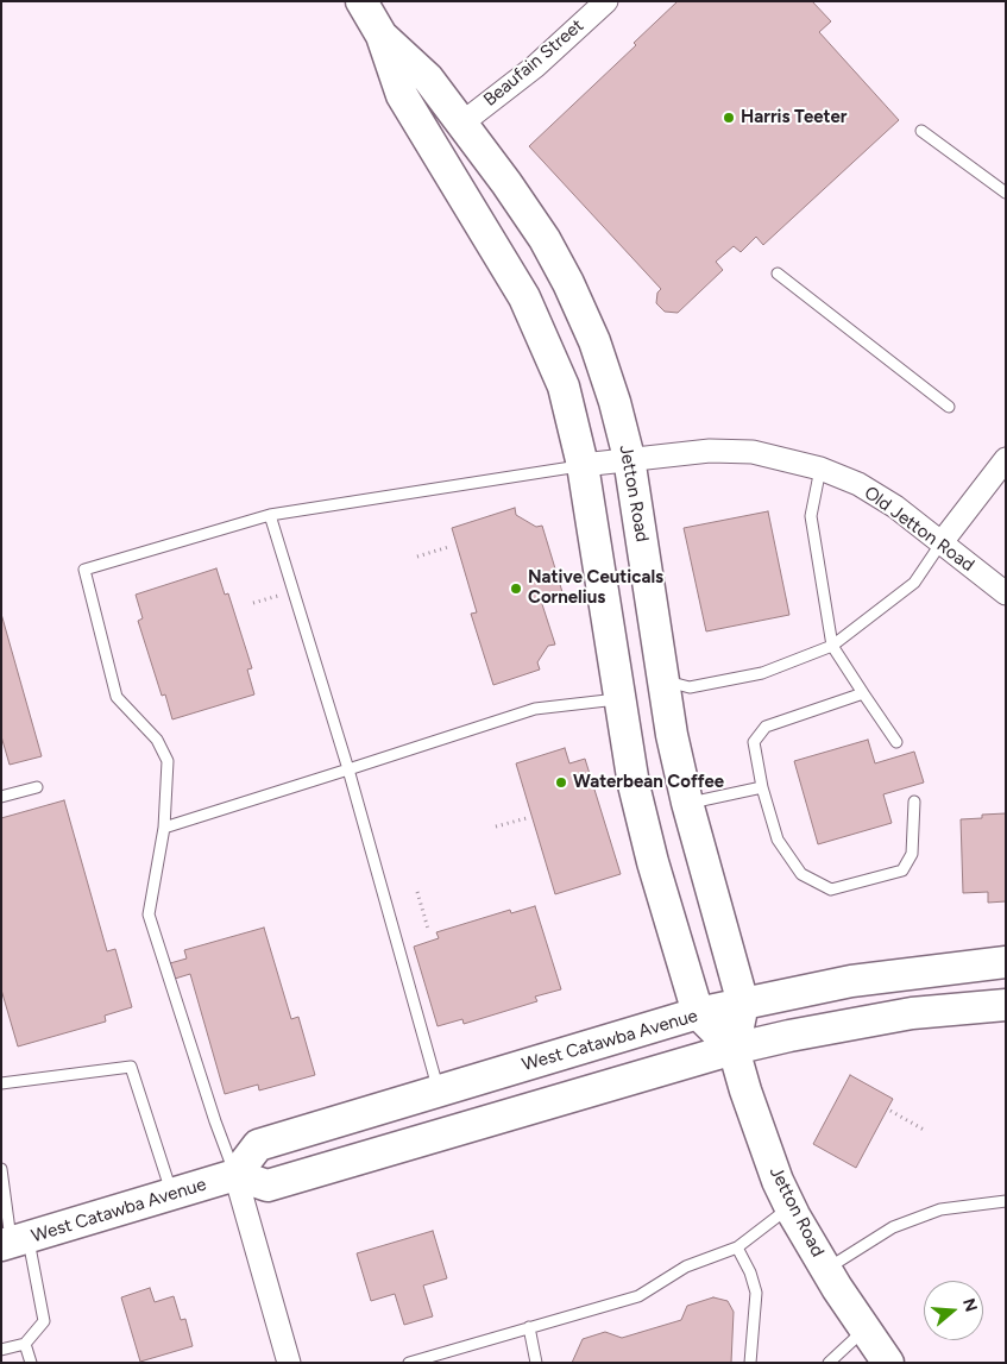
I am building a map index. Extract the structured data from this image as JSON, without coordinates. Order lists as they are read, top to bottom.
{
  "streets": {
    "street": [
      "Beaufain Street",
      "Jetton Road",
      "Old Jetton Road",
      "West Catawba Avenue"
    ]
  },
  "crossings": [
    ["Beaufain Street", "Jetton Road"],
    ["Jetton Road", "Old Jetton Road"],
    ["Jetton Road", "West Catawba Avenue"]
  ],
  "places": ["Harris Teeter", "Native Ceuticals Cornelius", "Waterbean Coffee"],
  "north": "right"
}
